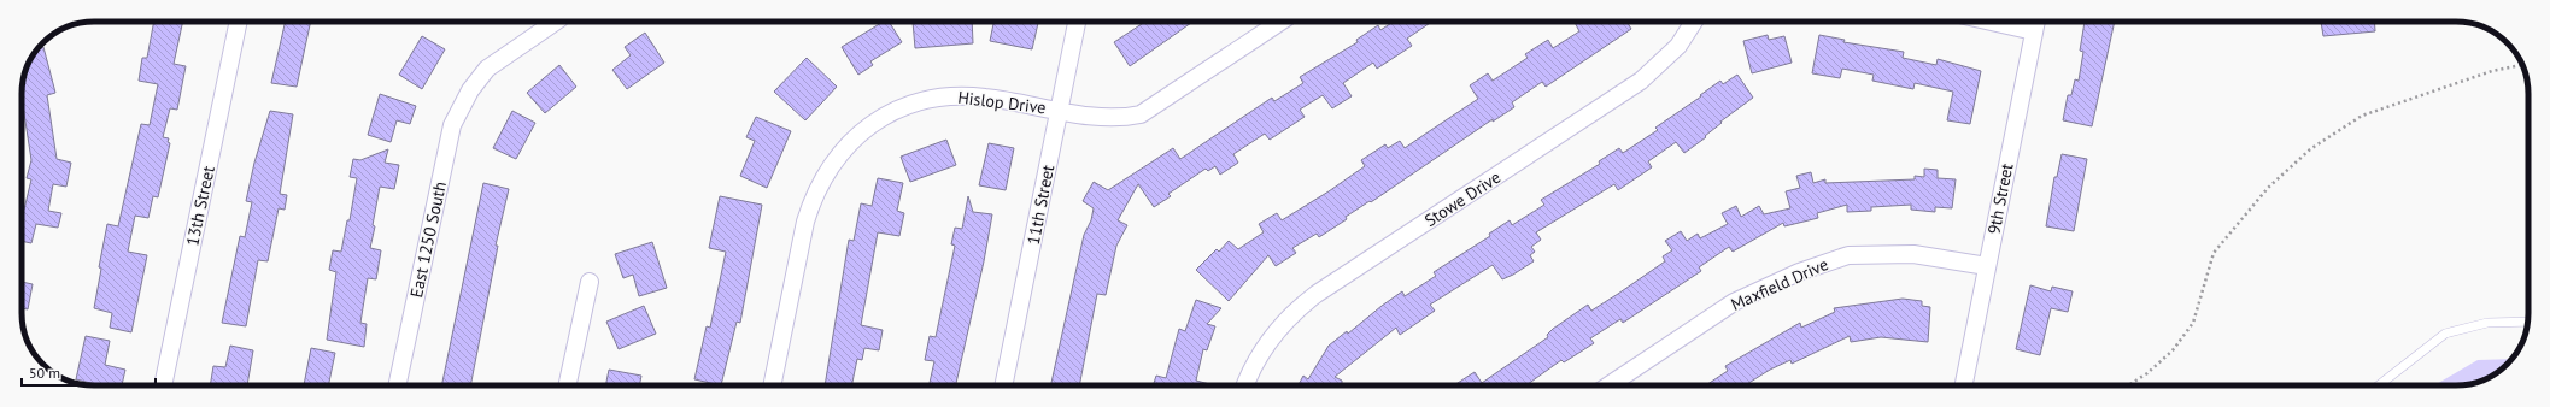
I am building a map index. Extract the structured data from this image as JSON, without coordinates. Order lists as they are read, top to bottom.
{
  "streets": {
    "street": [
      "Hislop Drive",
      "Stowe Drive",
      "9th Street",
      "11th Street",
      "13th Street",
      "East 1250 South",
      "Maxfield Drive"
    ]
  },
  "crossings": [
    ["Hislop Drive", "11th Street"],
    ["9th Street", "Maxfield Drive"]
  ],
  "scale_bar": "50 m"
}
